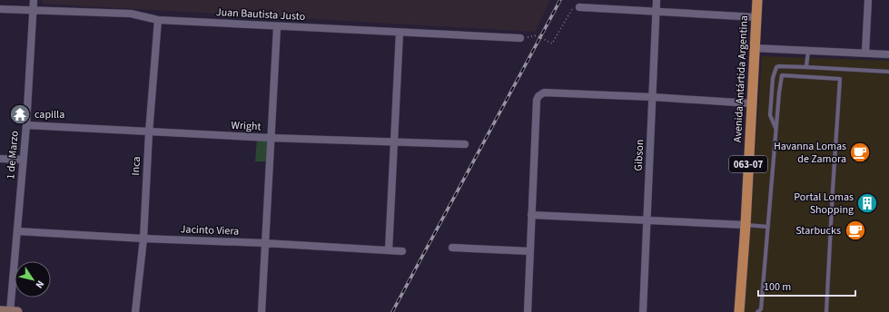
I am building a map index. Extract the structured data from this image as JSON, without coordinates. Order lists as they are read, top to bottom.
{
  "streets": {
    "main road": ["Avenida Antártida Argentina", "063-07"],
    "street": [
      "Juan Bautista Justo",
      "Wright",
      "1 de Marzo",
      "Gibson",
      "Inca",
      "Jacinto Viera"
    ]
  },
  "crossings": [
    ["Juan Bautista Justo", "1 de Marzo"],
    ["Juan Bautista Justo", "Inca"],
    ["Wright", "1 de Marzo"],
    ["Wright", "Inca"],
    ["1 de Marzo", "Jacinto Viera"],
    ["Inca", "Jacinto Viera"]
  ],
  "places": {
    "temple": ["capilla"],
    "cafe": ["Havanna Lomas de Zamora", "Starbucks"],
    "building": ["Portal Lomas Shopping"]
  },
  "scale_bar": "100 m",
  "north": "bottom right"
}
